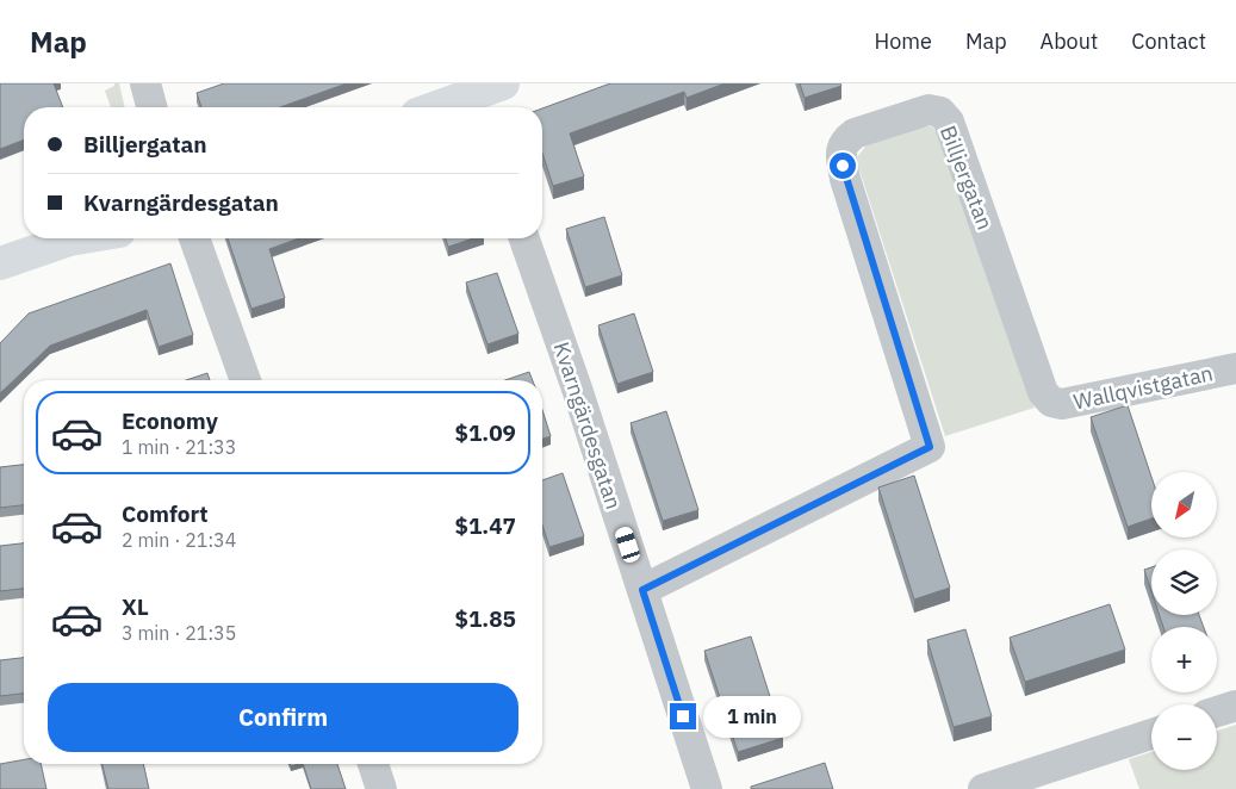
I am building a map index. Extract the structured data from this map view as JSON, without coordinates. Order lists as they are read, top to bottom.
{
  "streets": {
    "street": ["Billjergatan", "Wallqvistgatan", "Kvarngärdesgatan"]
  },
  "crossings": [
    ["Billjergatan", "Wallqvistgatan"],
    ["Billjergatan", "Kvarngärdesgatan"]
  ],
  "north": "bottom left",
  "page": {
    "header": "Map",
    "nav": [
      "Home",
      "Map",
      "About",
      "Contact"
    ],
    "banner": ["Billjergatan", "Kvarngärdesgatan"],
    "list": [
      {
        "name": "Economy",
        "note": "1 min · 21:33",
        "value": "$1.09"
      },
      {
        "name": "Comfort",
        "note": "2 min · 21:34",
        "value": "$1.47"
      },
      {
        "name": "XL",
        "note": "3 min · 21:35",
        "value": "$1.85"
      }
    ],
    "map_buttons": ["+", "−"],
    "buttons": "Confirm",
    "bubble": "1 min"
  }
}
